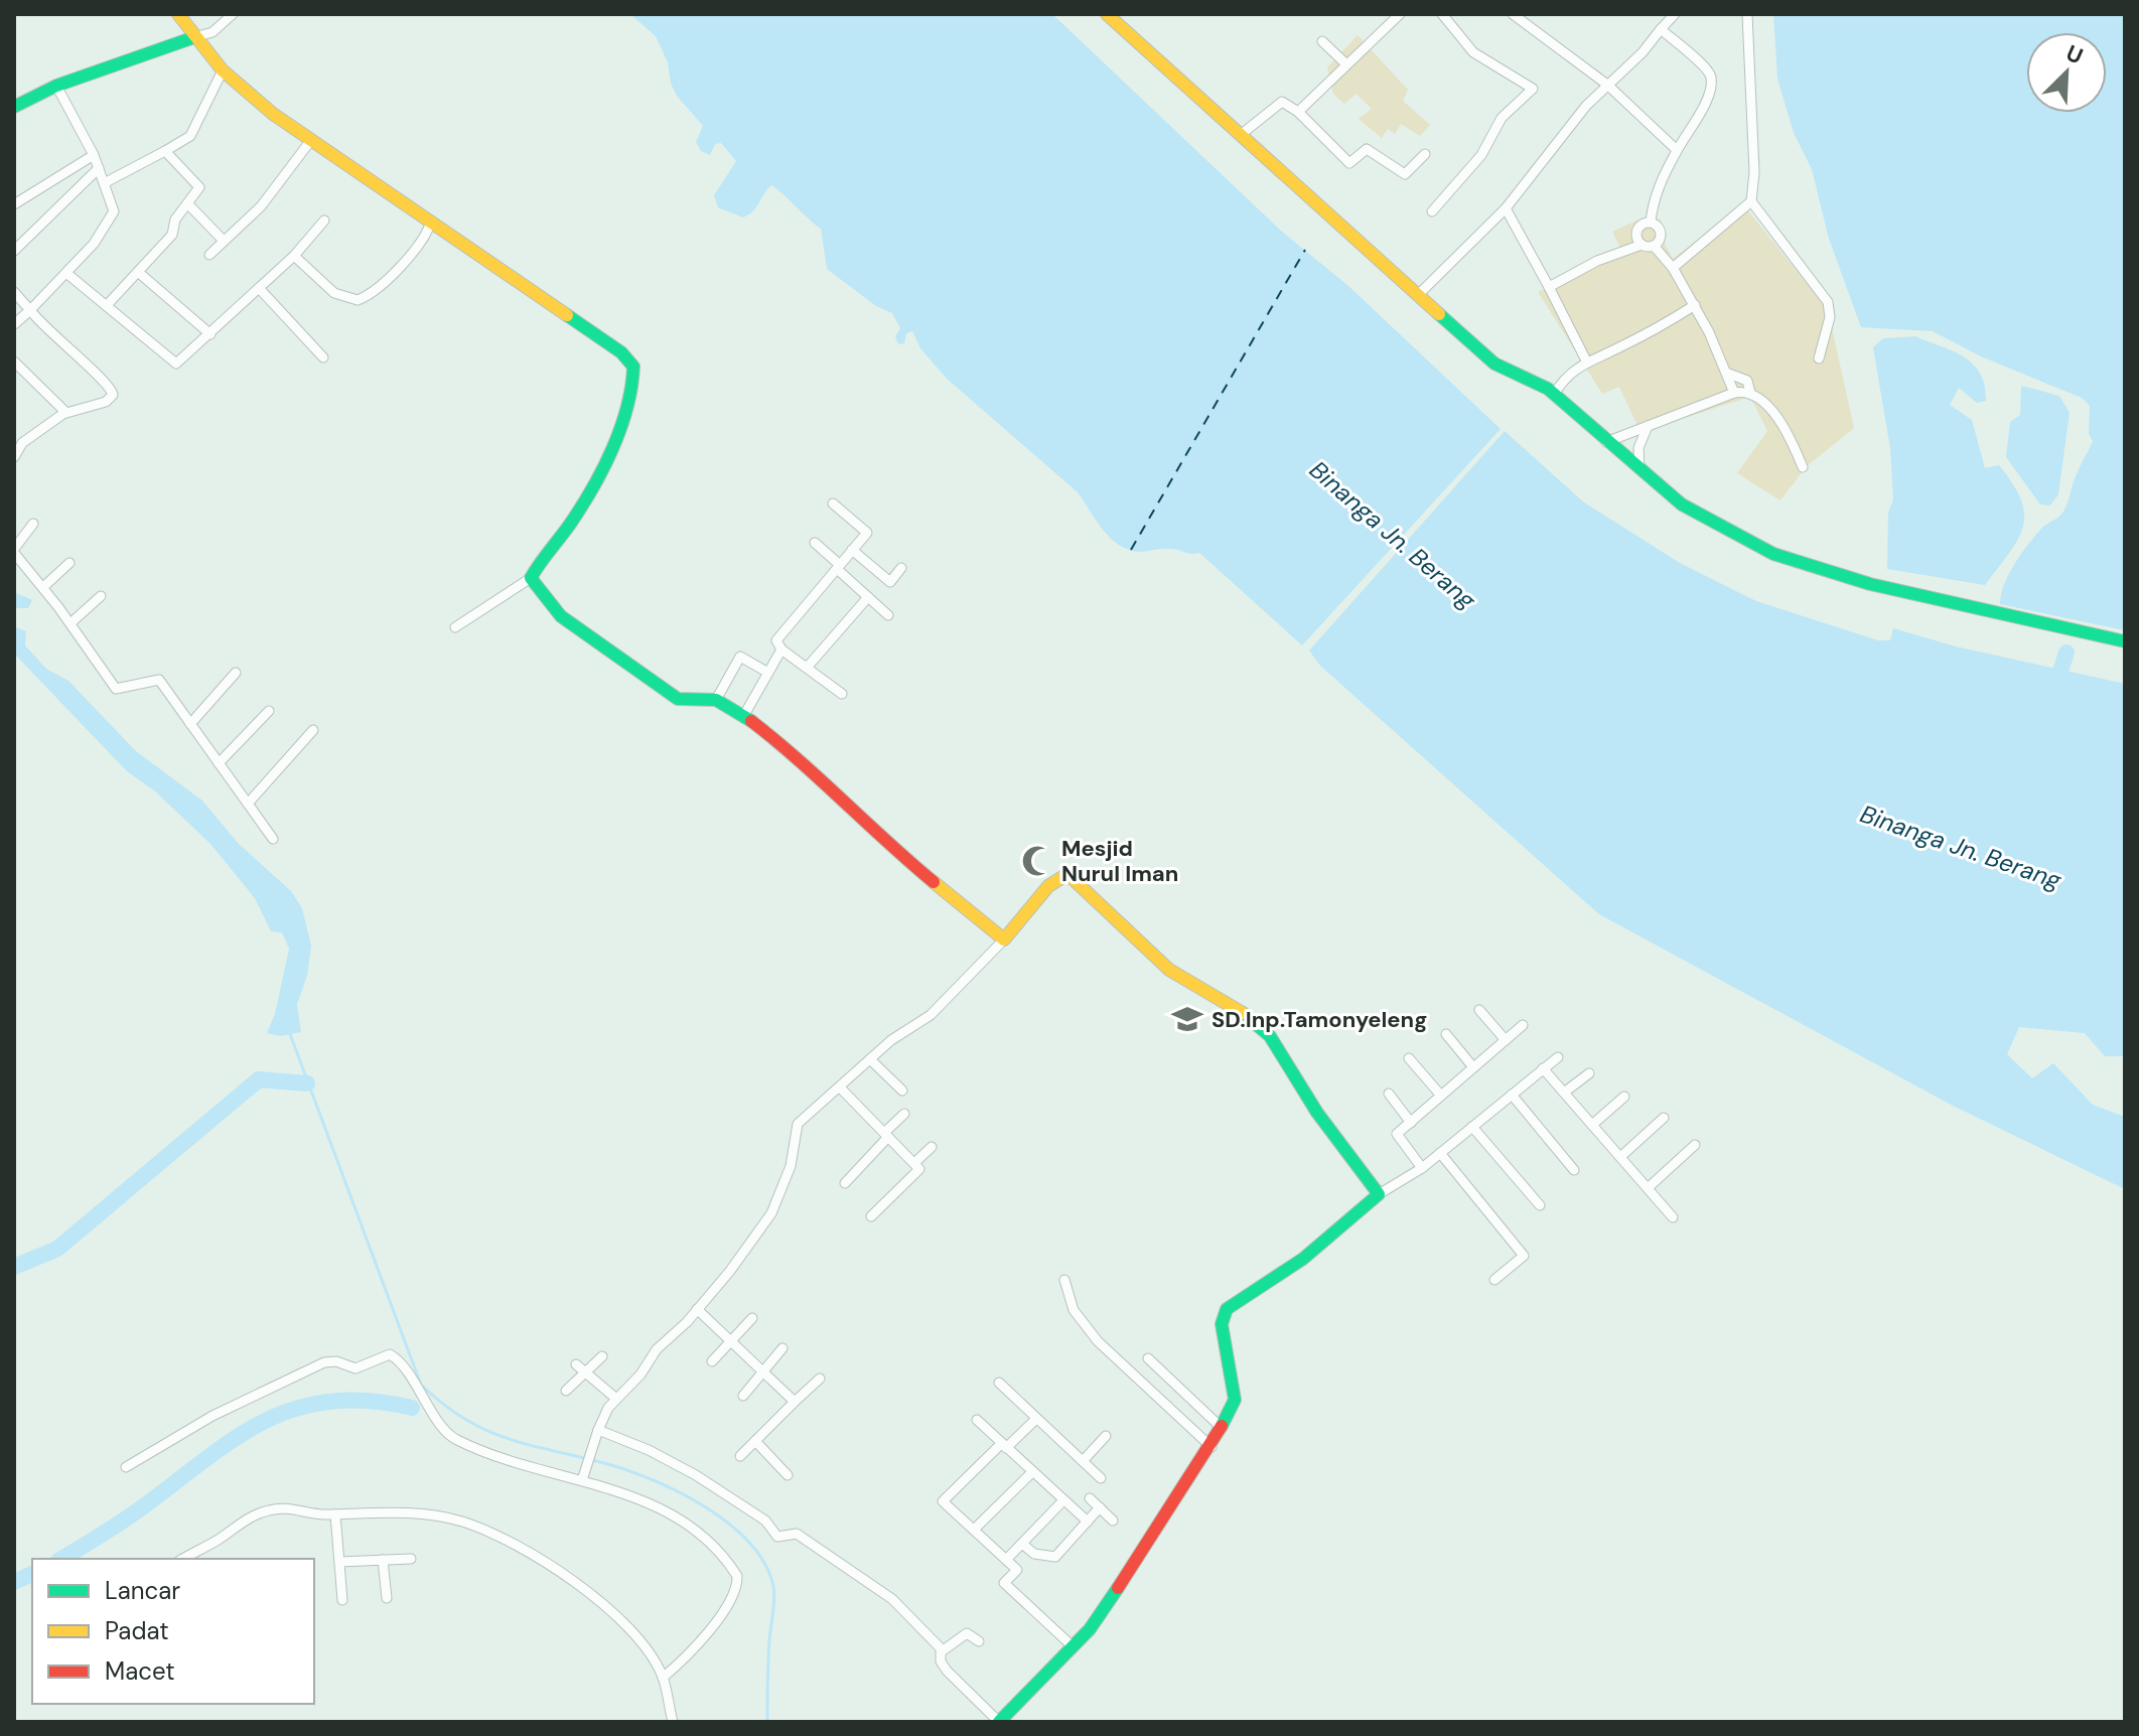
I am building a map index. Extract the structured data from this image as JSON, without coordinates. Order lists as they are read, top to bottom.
{
  "water": ["Binanga Jn. Berang"],
  "places": {
    "mosque": ["Mesjid Nurul Iman"],
    "school or university": ["SD.Inp.Tamonyeleng"]
  },
  "legend": ["Lancar", "Padat", "Macet"],
  "north": "top right"
}
